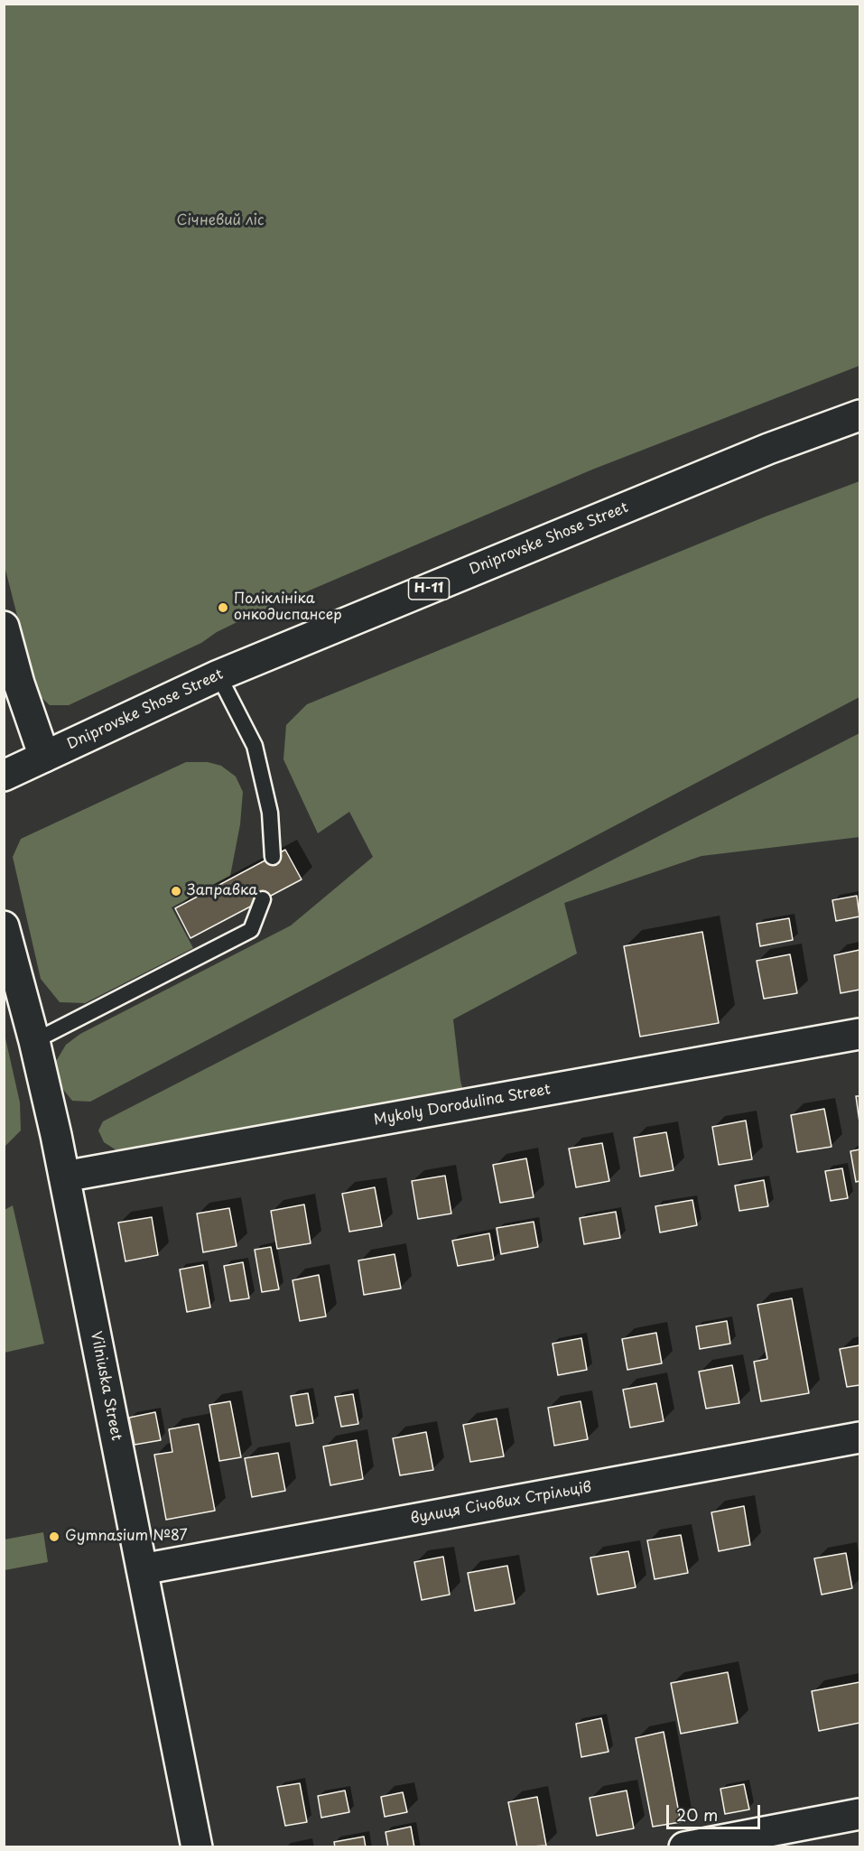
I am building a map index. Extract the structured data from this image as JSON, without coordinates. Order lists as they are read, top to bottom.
{
  "streets": {
    "street": [
      "Dniprovske Shose Street",
      "Н-11",
      "Mykoly Dorodulina Street",
      "Vilniuska Street",
      "вулиця Січових Стрільців"
    ]
  },
  "crossings": [
    ["Mykoly Dorodulina Street", "Vilniuska Street"],
    ["Vilniuska Street", "вулиця Січових Стрільців"]
  ],
  "parks": ["Січневий ліс"],
  "places": ["Поліклініка онкодиспансер", "Заправка", "Gymnasium №87"],
  "scale_bar": "20 m"
}
